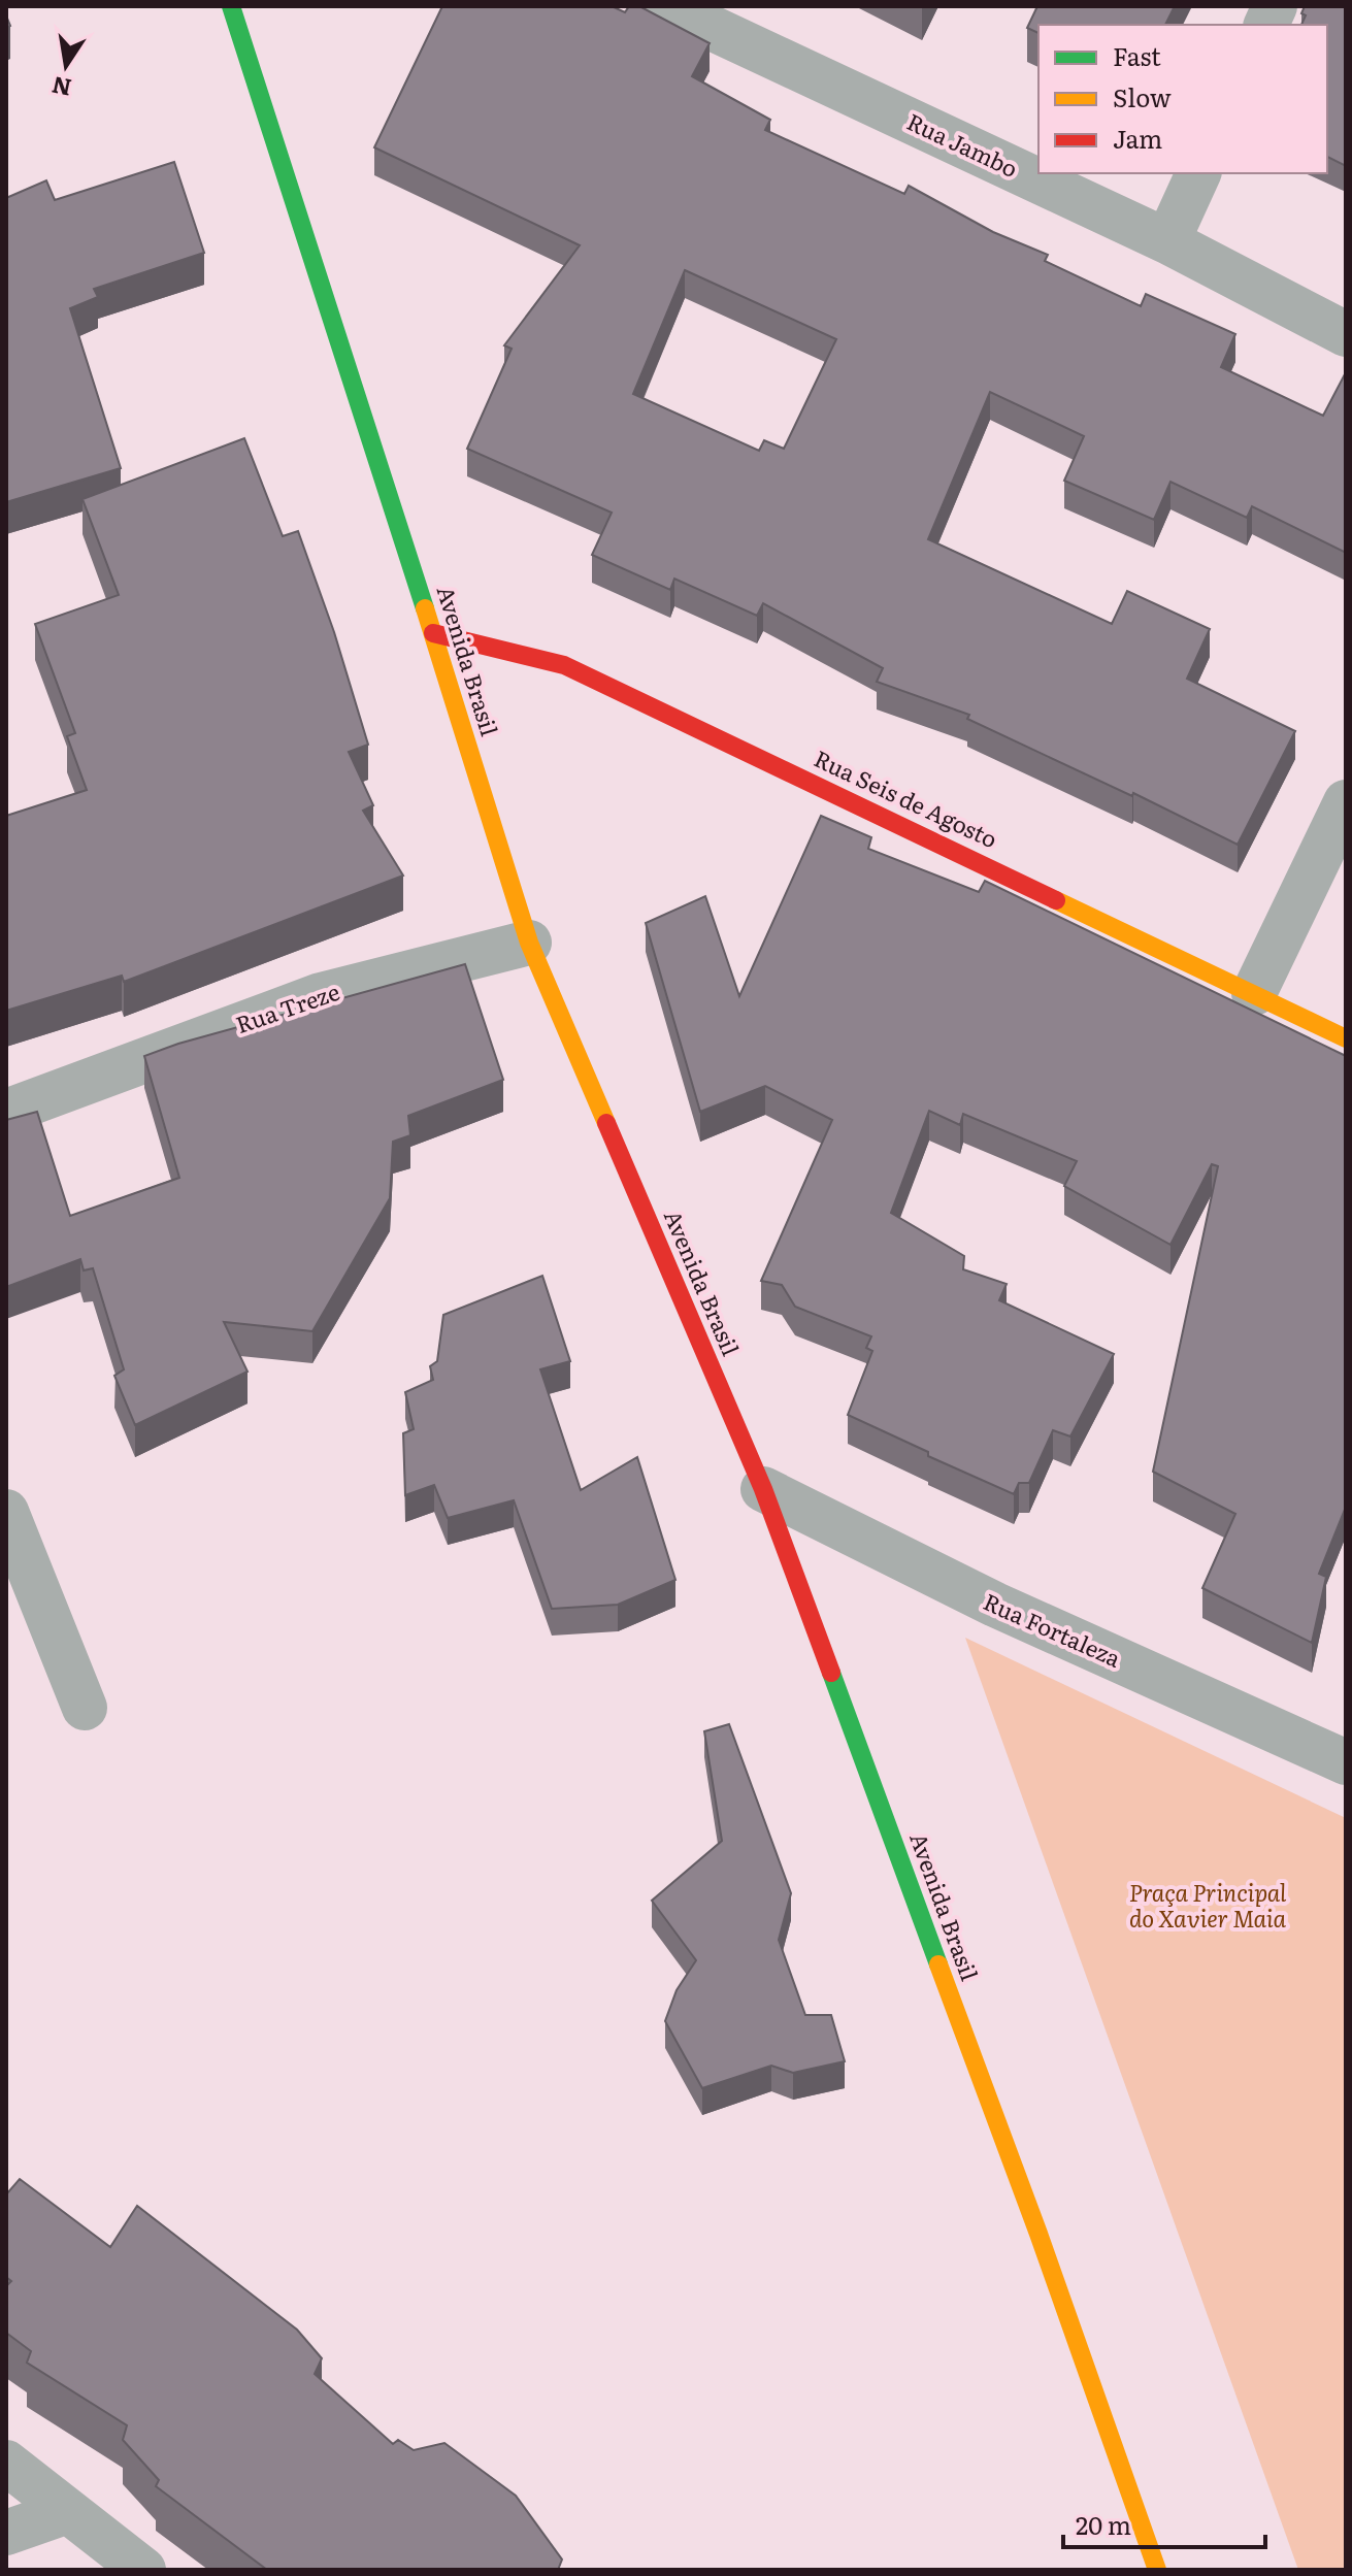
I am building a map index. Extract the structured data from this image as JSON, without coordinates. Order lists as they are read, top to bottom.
{
  "streets": {
    "street": [
      "Rua Jambo",
      "Avenida Brasil",
      "Rua Seis de Agosto",
      "Rua Treze",
      "Rua Fortaleza"
    ]
  },
  "crossings": [
    ["Avenida Brasil", "Rua Seis de Agosto"],
    ["Avenida Brasil", "Rua Treze"],
    ["Avenida Brasil", "Rua Fortaleza"]
  ],
  "parks": ["Praça Principal do Xavier Maia"],
  "legend": ["Fast", "Slow", "Jam"],
  "scale_bar": "20 m",
  "north": "bottom"
}
